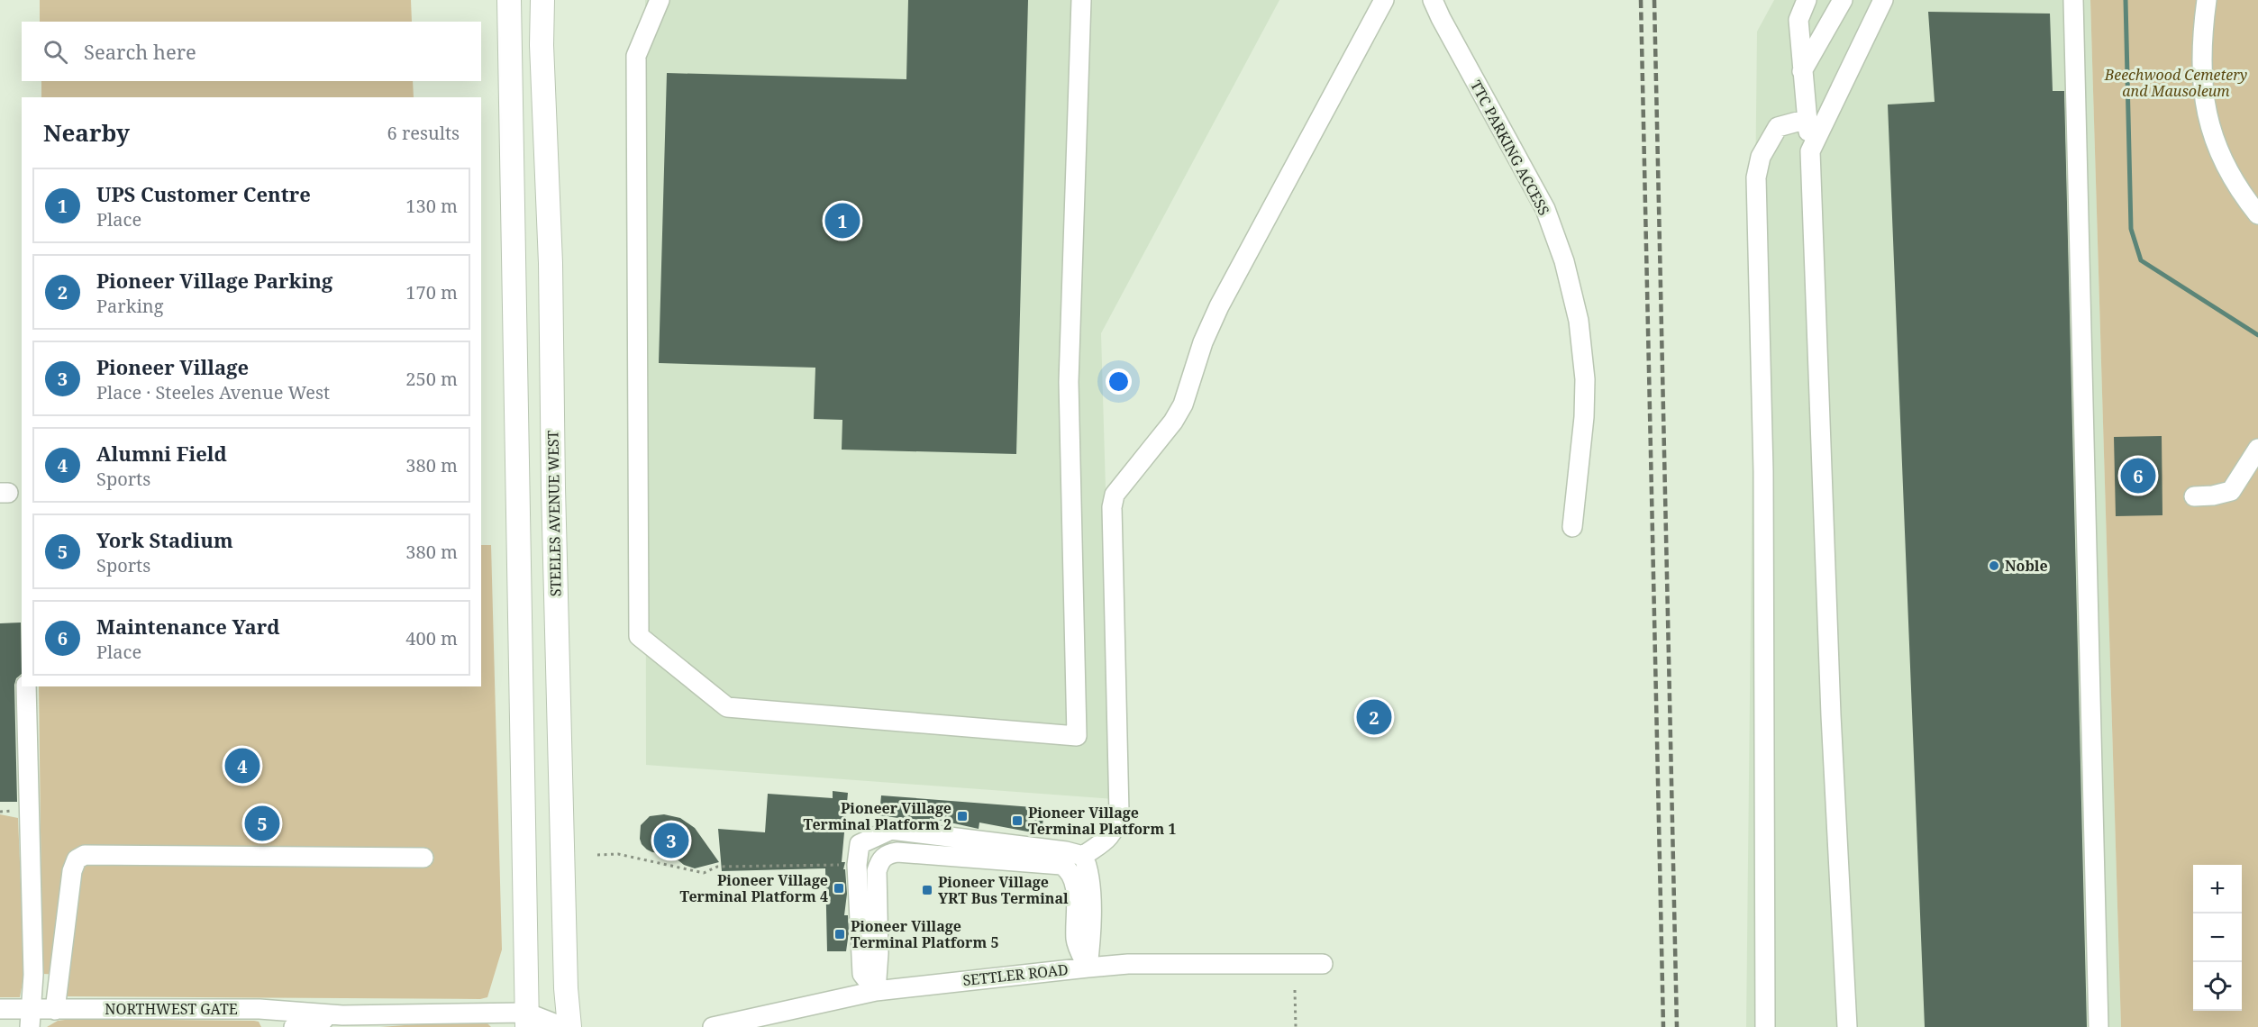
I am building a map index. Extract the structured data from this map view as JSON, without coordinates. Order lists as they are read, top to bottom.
{
  "streets": {
    "main road": ["STEELES AVENUE WEST"],
    "street": ["TTC PARKING ACCESS", "SETTLER ROAD", "NORTHWEST GATE"]
  },
  "parks": ["Beechwood Cemetery and Mausoleum"],
  "places": {
    "other": ["Noble"],
    "transit": [
      "Pioneer Village Terminal Platform 2",
      "Pioneer Village Terminal Platform 1",
      "Pioneer Village Terminal Platform 4",
      "Pioneer Village YRT Bus Terminal",
      "Pioneer Village Terminal Platform 5"
    ]
  },
  "page": {
    "search": "Search here",
    "heading": ["Nearby", "6 results"],
    "list": [
      {
        "mark": "1",
        "name": "UPS Customer Centre",
        "note": "Place",
        "value": "130 m"
      },
      {
        "mark": "2",
        "name": "Pioneer Village Parking",
        "note": "Parking",
        "value": "170 m"
      },
      {
        "mark": "3",
        "name": "Pioneer Village",
        "note": "Place · Steeles Avenue West",
        "value": "250 m"
      },
      {
        "mark": "4",
        "name": "Alumni Field",
        "note": "Sports",
        "value": "380 m"
      },
      {
        "mark": "5",
        "name": "York Stadium",
        "note": "Sports",
        "value": "380 m"
      },
      {
        "mark": "6",
        "name": "Maintenance Yard",
        "note": "Place",
        "value": "400 m"
      }
    ],
    "pins": [
      "1",
      "6",
      "2",
      "4",
      "5",
      "3"
    ],
    "map_buttons": ["+", "−"]
  }
}
